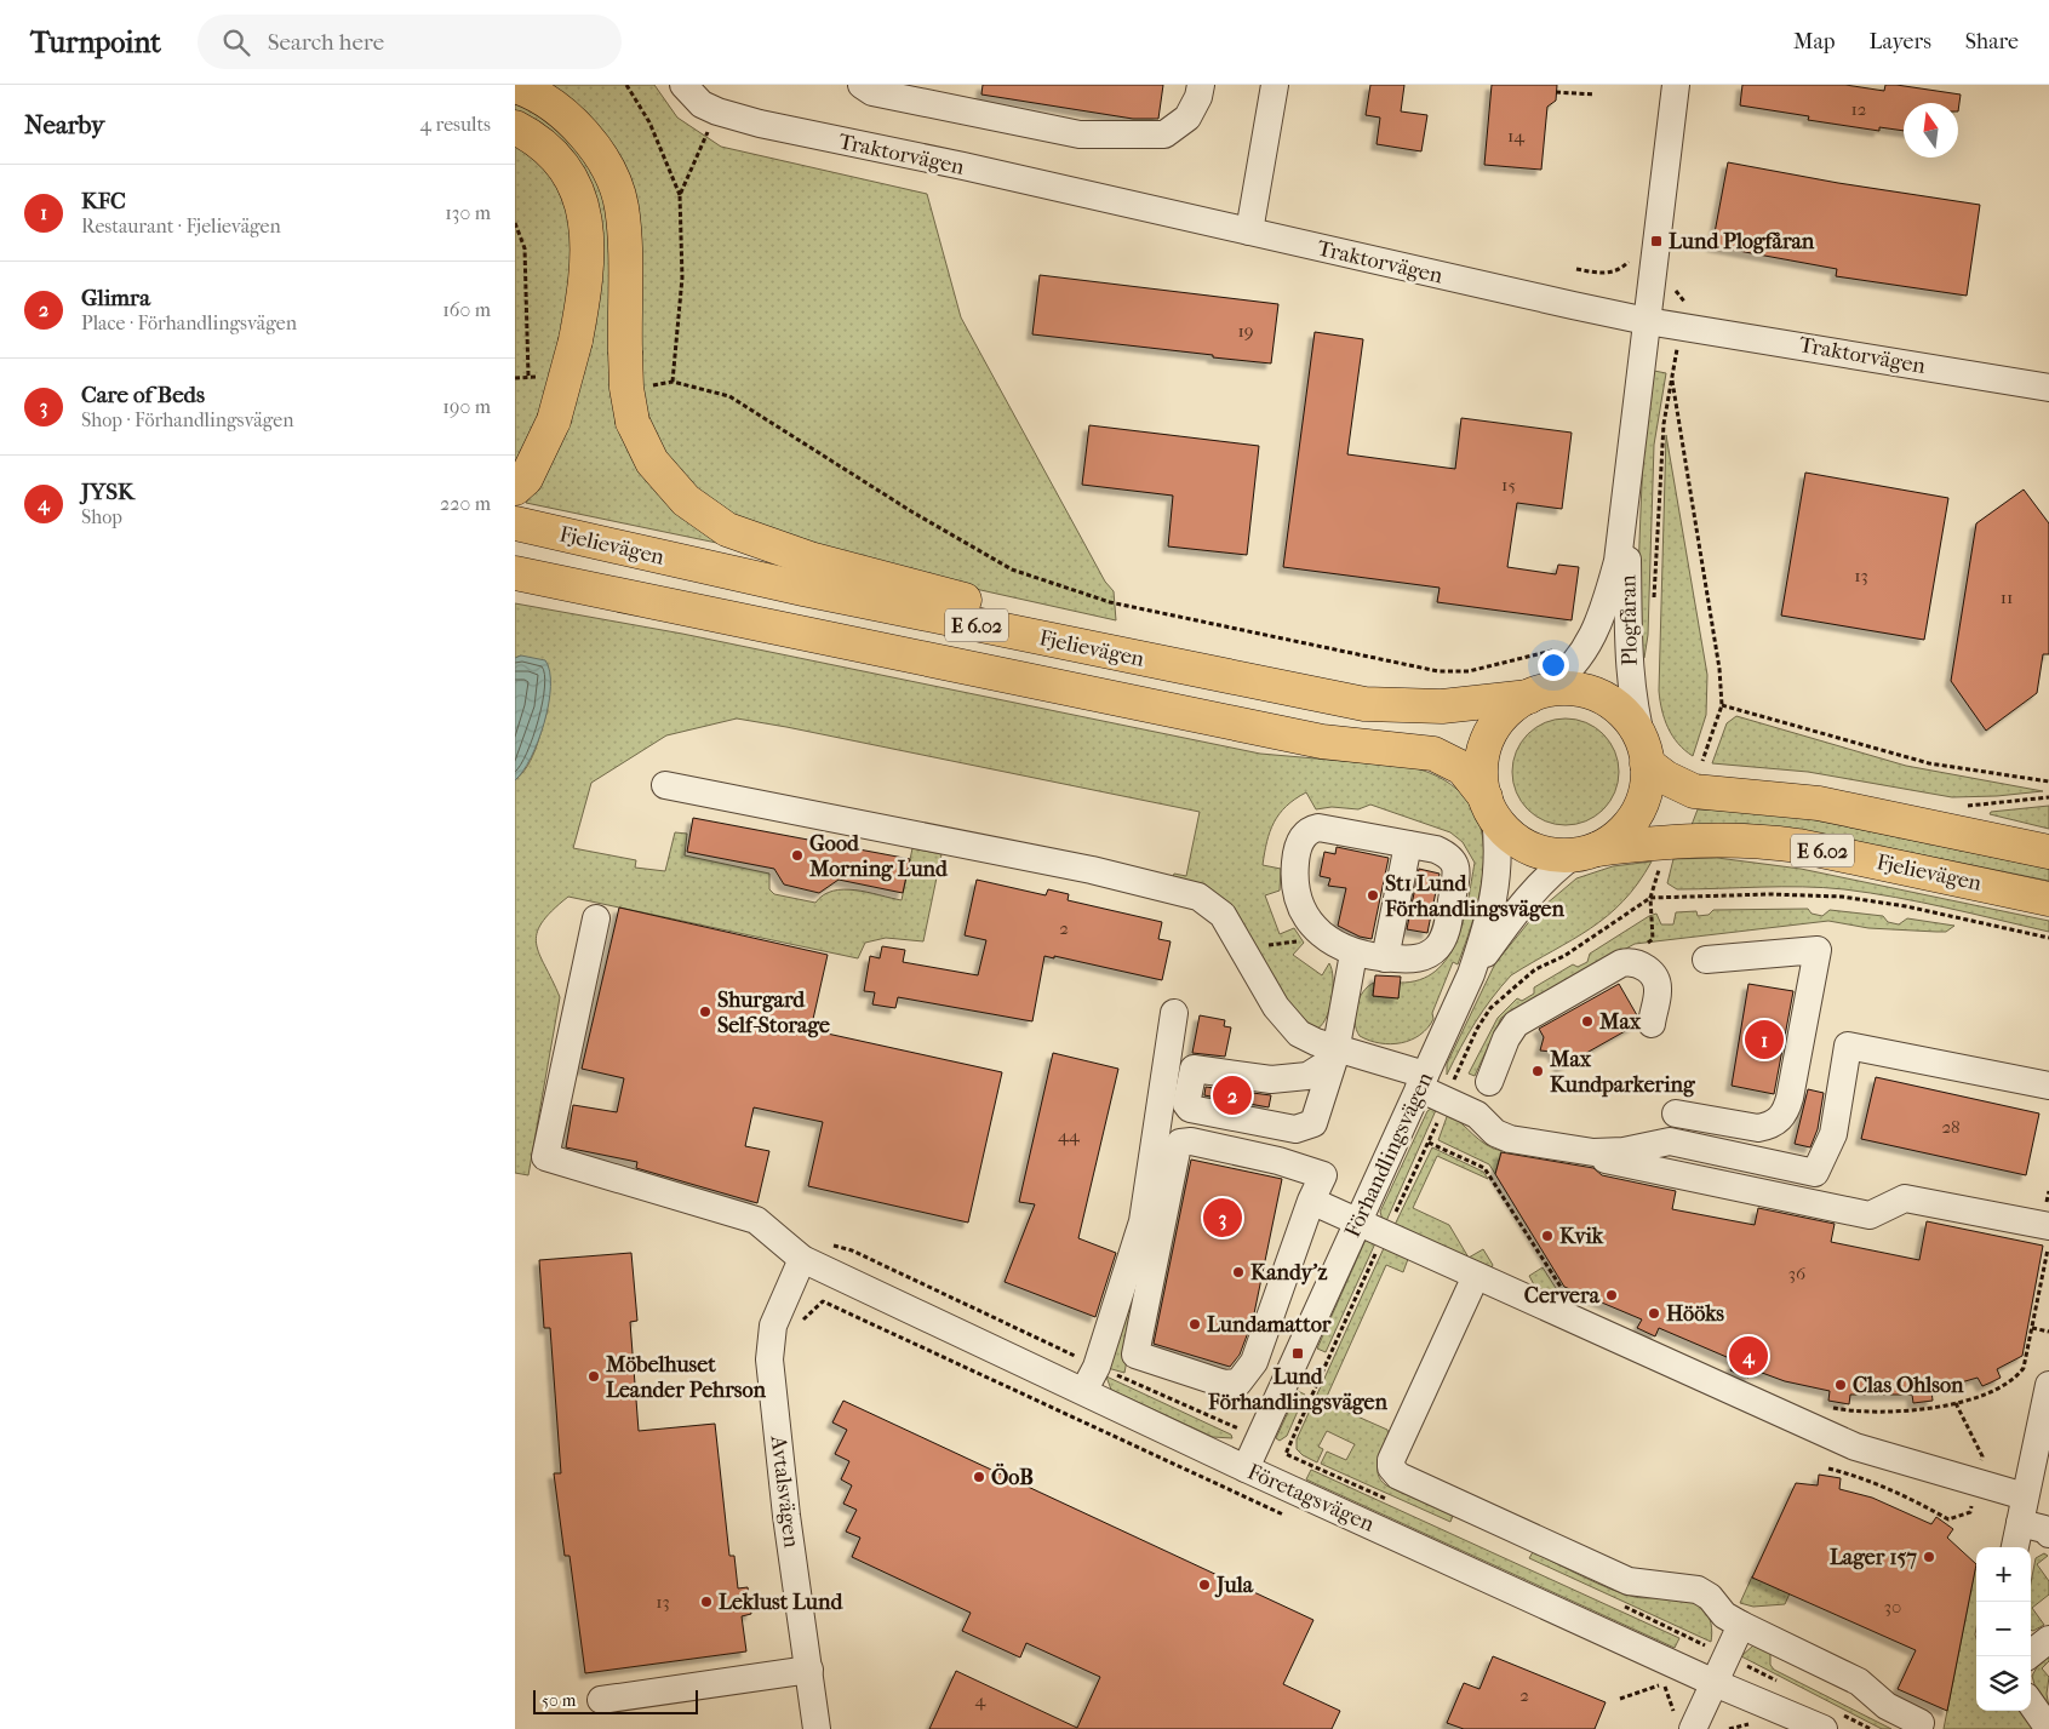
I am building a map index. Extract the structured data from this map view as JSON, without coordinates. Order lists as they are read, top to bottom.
{
  "streets": {
    "main road": ["Fjelievägen", "E 6.02"],
    "street": [
      "Traktorvägen",
      "Plogfåran",
      "Förhandlingsvägen",
      "Avtalsvägen",
      "Företagsvägen"
    ]
  },
  "crossings": [
    ["Traktorvägen", "Plogfåran"],
    ["Fjelievägen", "Plogfåran"],
    ["Fjelievägen", "Förhandlingsvägen"],
    ["Plogfåran", "Förhandlingsvägen"],
    ["Förhandlingsvägen", "Företagsvägen"],
    ["Avtalsvägen", "Företagsvägen"]
  ],
  "places": {
    "transit": ["Lund Plogfåran", "Lund Förhandlingsvägen"],
    "other": [
      "Good Morning Lund",
      "St1 Lund Förhandlingsvägen",
      "Shurgard Self-Storage",
      "Max",
      "Max Kundparkering",
      "Kvik",
      "Kandy'z",
      "Cervera",
      "Hööks",
      "Lundamattor",
      "Möbelhuset Leander Pehrson",
      "Clas Ohlson",
      "ÖoB",
      "Lager 157",
      "Jula",
      "Leklust Lund"
    ]
  },
  "house_numbers": [
    "12",
    "14",
    "19",
    "15",
    "13",
    "11",
    "2",
    "28",
    "44",
    "36",
    "13",
    "30",
    "2",
    "4"
  ],
  "scale_bar": "50 m",
  "north": "top",
  "page": {
    "header": "Turnpoint",
    "search": "Search here",
    "nav": ["Map", "Layers", "Share"],
    "heading": ["Nearby", "4 results"],
    "list": [
      {
        "mark": "1",
        "name": "KFC",
        "note": "Restaurant · Fjelievägen",
        "value": "130 m"
      },
      {
        "mark": "2",
        "name": "Glimra",
        "note": "Place · Förhandlingsvägen",
        "value": "160 m"
      },
      {
        "mark": "3",
        "name": "Care of Beds",
        "note": "Shop · Förhandlingsvägen",
        "value": "190 m"
      },
      {
        "mark": "4",
        "name": "JYSK",
        "note": "Shop",
        "value": "220 m"
      }
    ],
    "pins": [
      "1",
      "2",
      "3",
      "4"
    ],
    "map_buttons": ["+", "−"],
    "scale": "50 m"
  }
}
